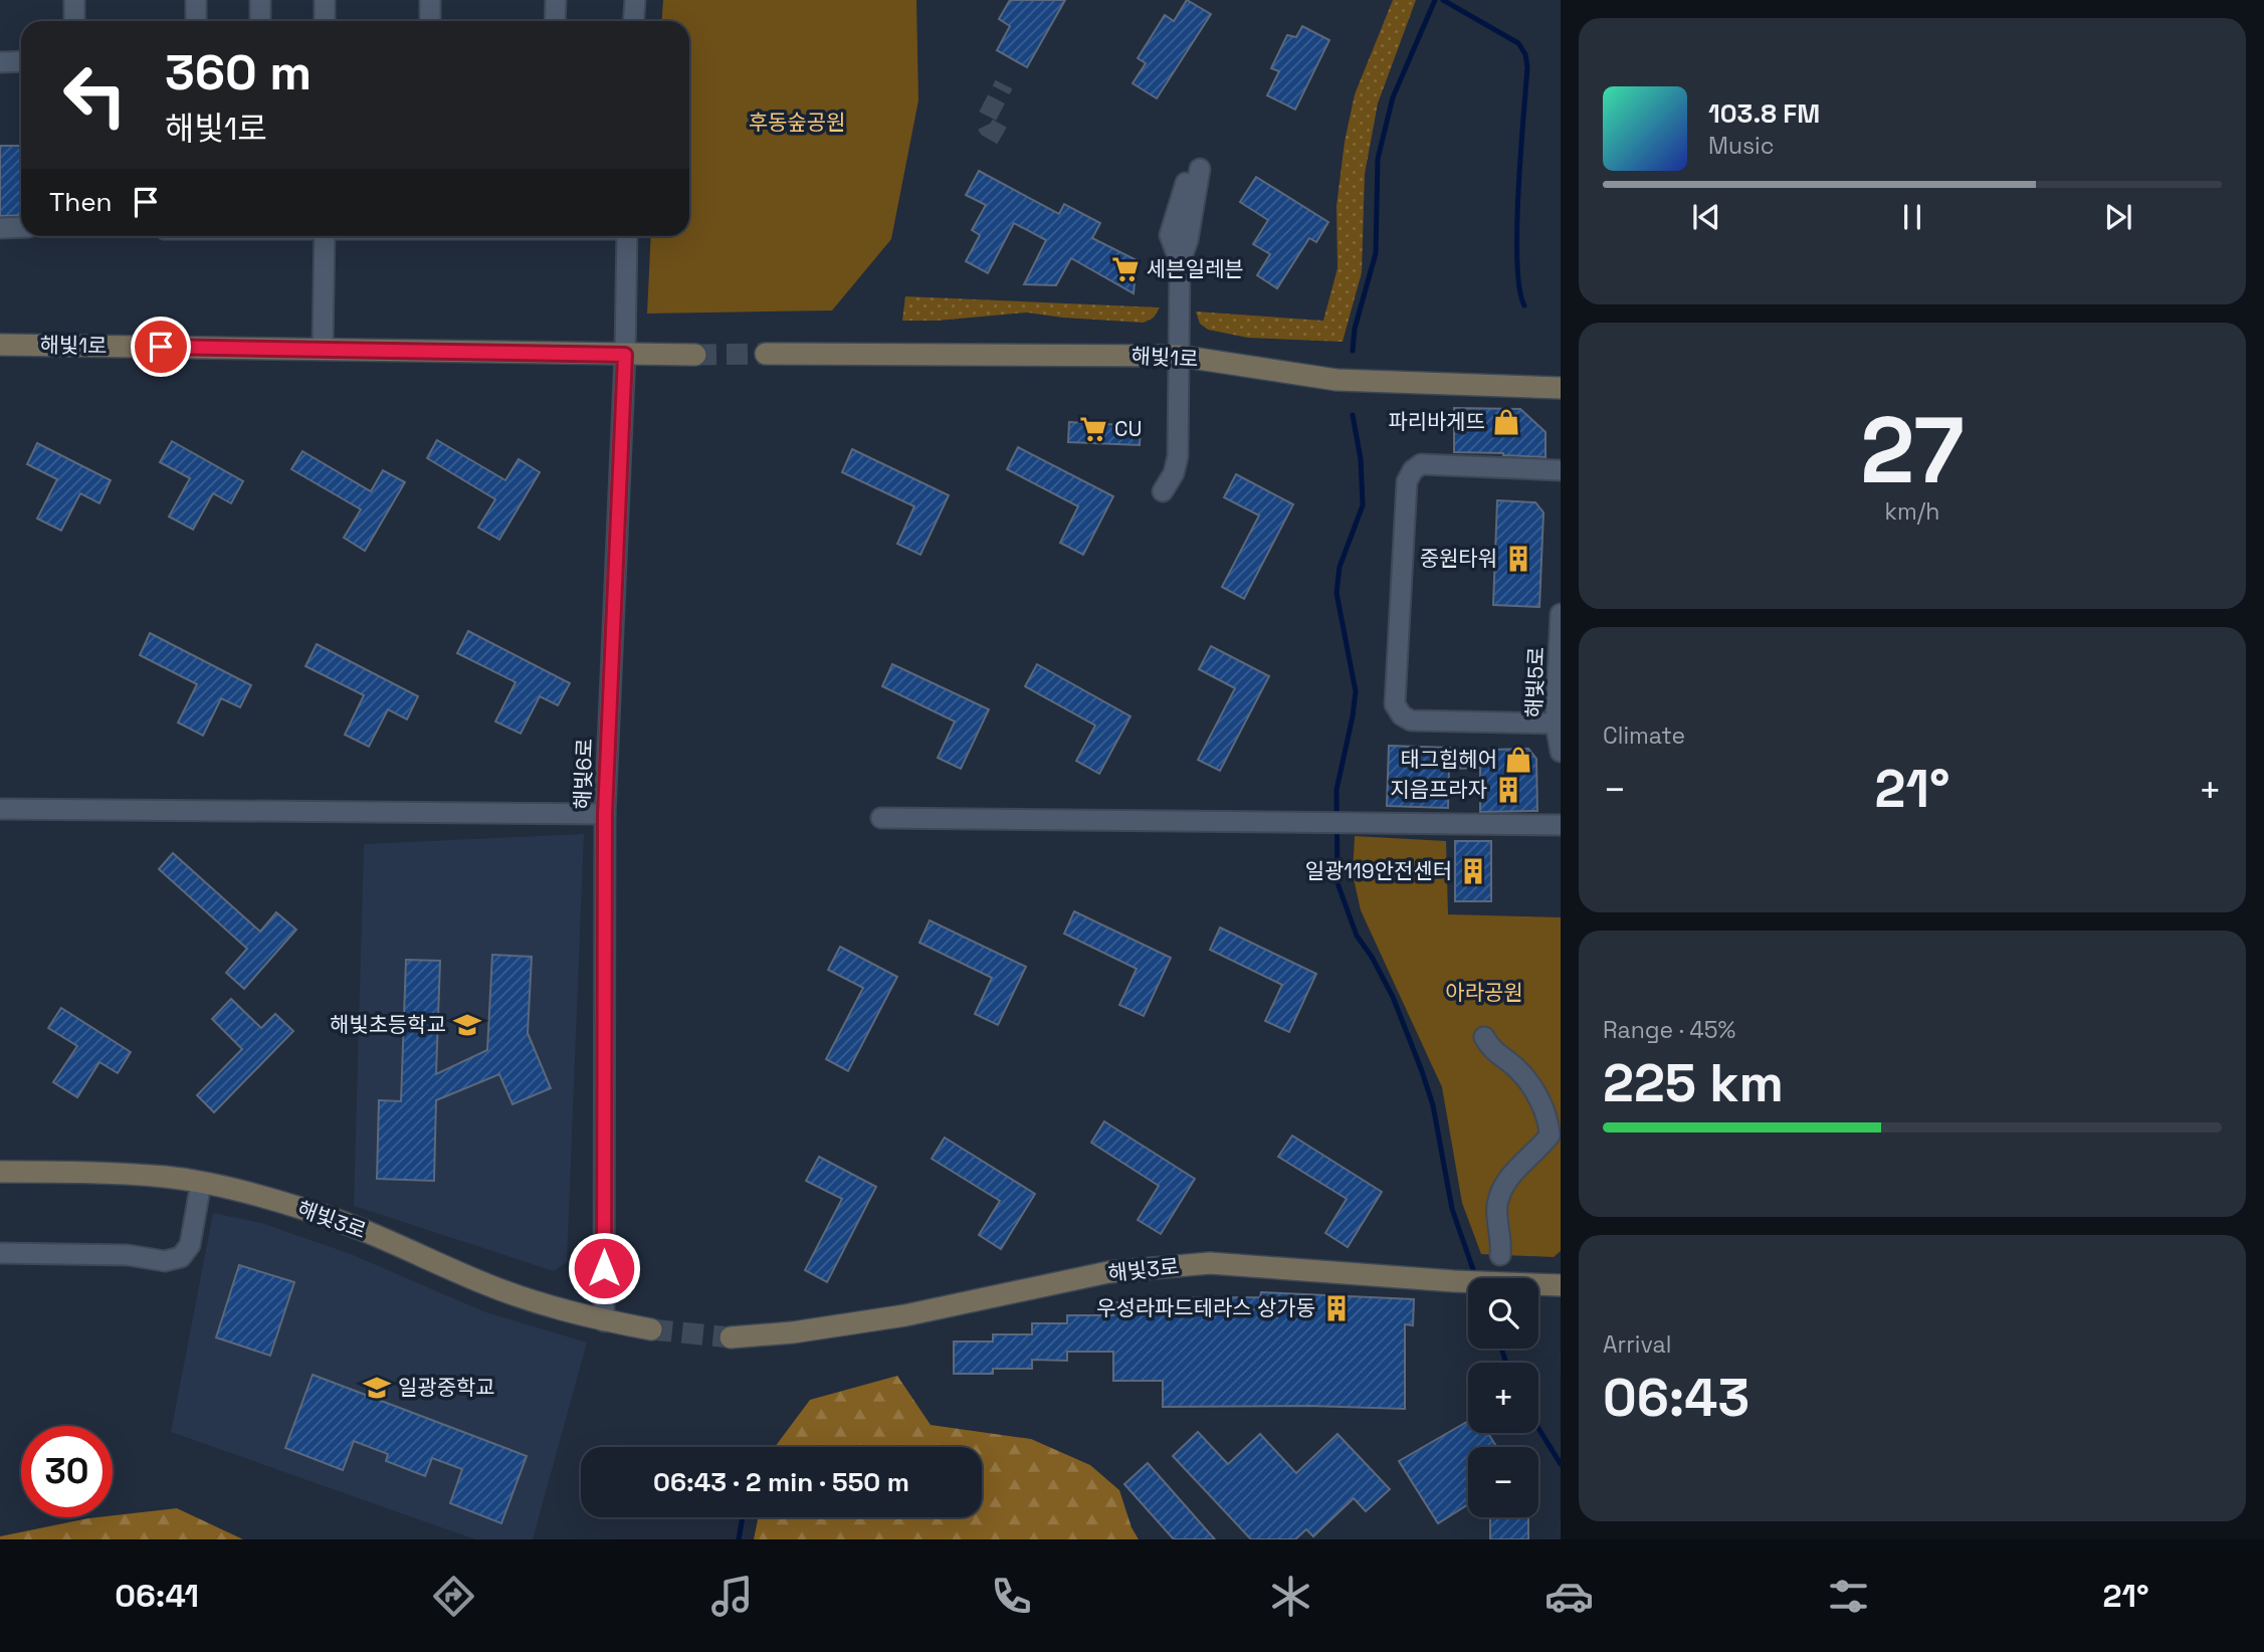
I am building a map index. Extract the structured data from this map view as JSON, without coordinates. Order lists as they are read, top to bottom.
{
  "streets": {
    "street": [
      "해빛1로",
      "해빛5로",
      "해빛6로",
      "해빛3로"
    ]
  },
  "crossings": [
    ["해빛1로", "해빛6로"],
    ["해빛6로", "해빛3로"]
  ],
  "parks": ["후동숲공원", "아라공원"],
  "places": {
    "supermarket": ["세븐일레븐", "CU"],
    "shop": ["파리바게뜨", "태그힙헤어"],
    "building": [
      "중원타워",
      "지음프라자",
      "일광119안전센터",
      "우성라파드테라스 상가동"
    ],
    "school or university": ["해빛초등학교", "일광중학교"]
  },
  "page": {
    "turn": ["360 m", "해빛1로"],
    "song": ["103.8 FM", "Music"],
    "then": "Then",
    "tile": [
      ["27", "km/h"],
      "Climate",
      ["Range · 45%", "225 km"],
      ["Arrival", "06:43"]
    ],
    "heat": ["−", "21°", "+"],
    "map_buttons": ["+", "−"],
    "limit": "30",
    "trip": "06:43 · 2 min · 550 m",
    "tabs": ["06:41", "21°"]
  }
}
